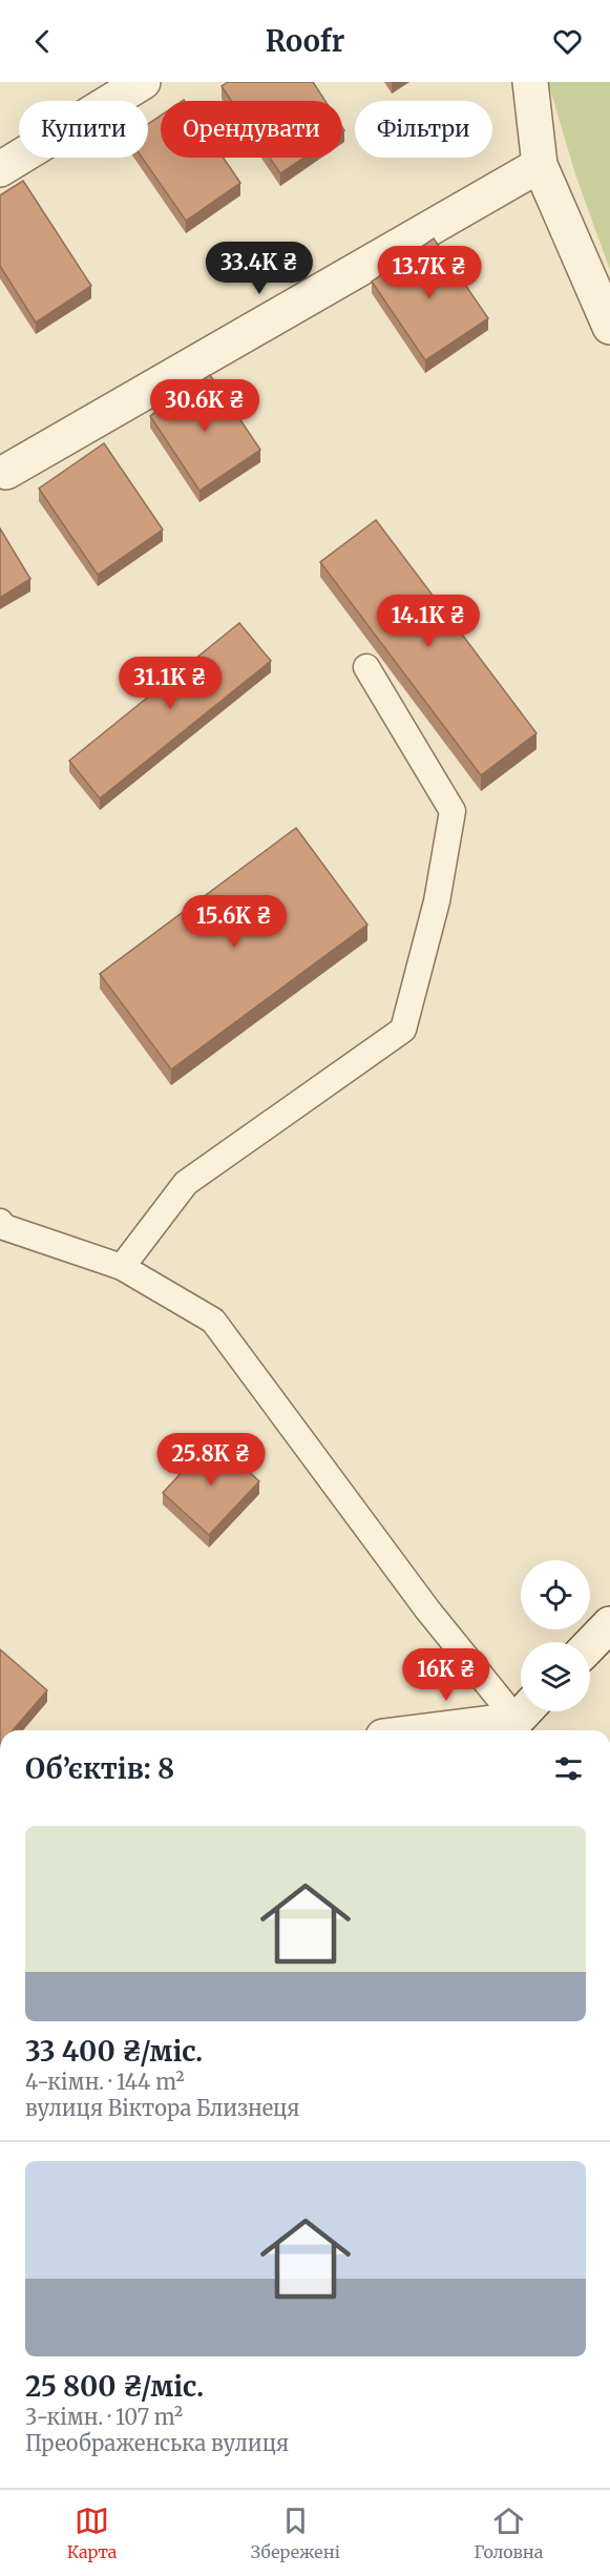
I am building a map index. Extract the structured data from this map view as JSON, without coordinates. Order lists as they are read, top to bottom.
{
  "page": {
    "header": "Roofr",
    "chip": ["Купити", "Орендувати", "Фільтри"],
    "price": [
      "33.4K ₴",
      "13.7K ₴",
      "30.6K ₴",
      "14.1K ₴",
      "31.1K ₴",
      "15.6K ₴",
      "25.8K ₴",
      "16K ₴"
    ],
    "heading": "Об’єктів: 8",
    "list": [
      {
        "name": "33 400 ₴/міс.",
        "note": "4-кімн. · 144 m² · вулиця Віктора Близнеця"
      },
      {
        "name": "25 800 ₴/міс.",
        "note": "3-кімн. · 107 m² · Преображенська вулиця"
      }
    ],
    "tabs": ["Карта", "Збережені", "Головна"]
  }
}
